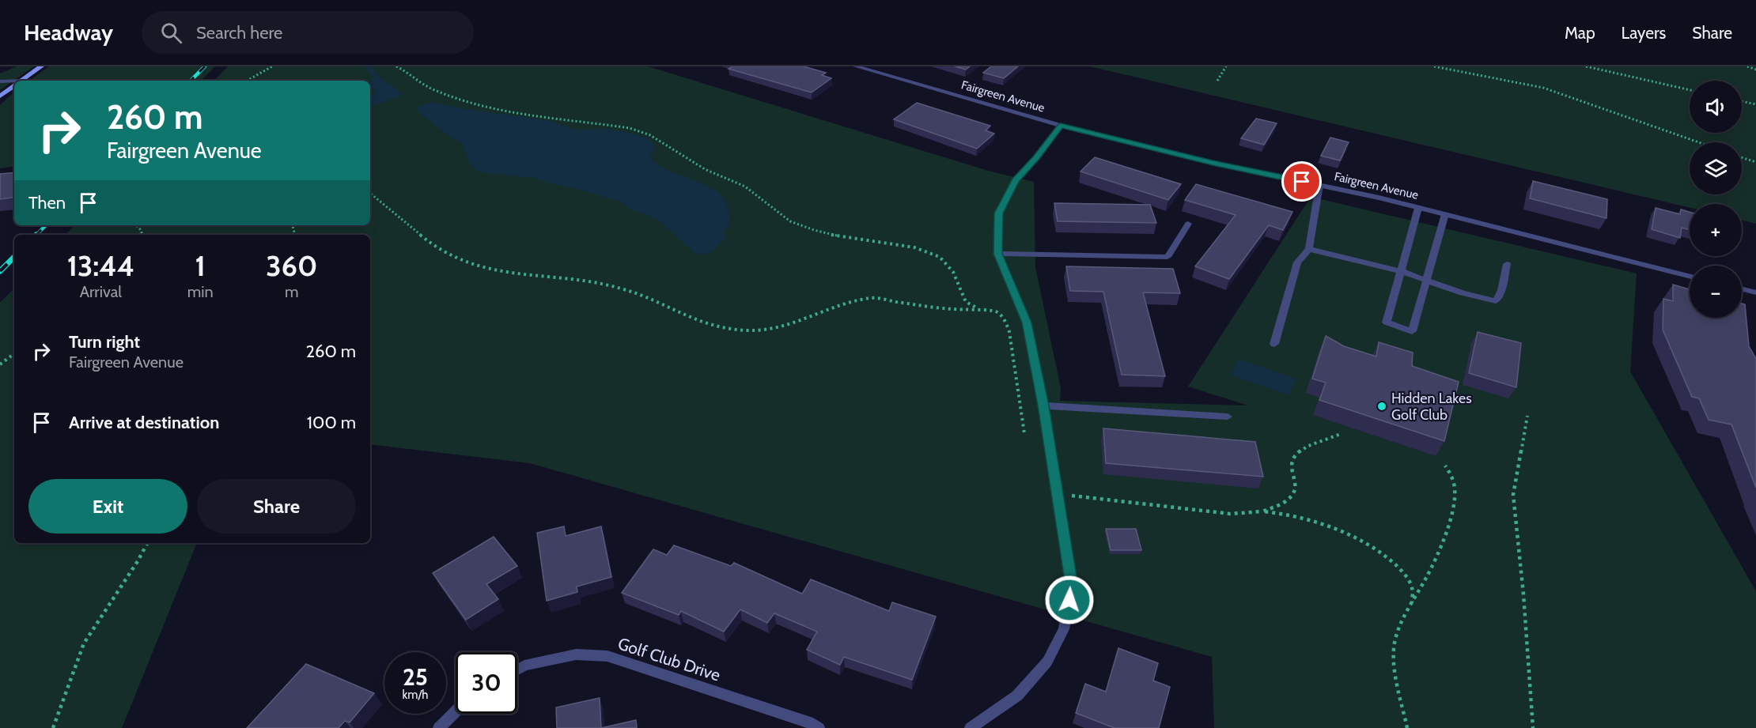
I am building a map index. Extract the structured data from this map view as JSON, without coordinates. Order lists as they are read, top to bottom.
{
  "streets": {
    "street": ["Fairgreen Avenue", "Golf Club Drive"]
  },
  "places": ["Hidden Lakes Golf Club"],
  "page": {
    "header": "Headway",
    "search": "Search here",
    "nav": ["Map", "Layers", "Share"],
    "map_buttons": ["+", "−"],
    "turn": ["260 m", "Fairgreen Avenue"],
    "then": "Then",
    "eta": [
      "13:44",
      "Arrival",
      "1",
      "min",
      "360",
      "m"
    ],
    "list": [
      {
        "name": "Turn right",
        "note": "Fairgreen Avenue",
        "value": "260 m"
      },
      {
        "name": "Arrive at destination",
        "value": "100 m"
      }
    ],
    "buttons": ["Exit", "Share"],
    "speed": "25 km/h",
    "limit": "30"
  }
}
